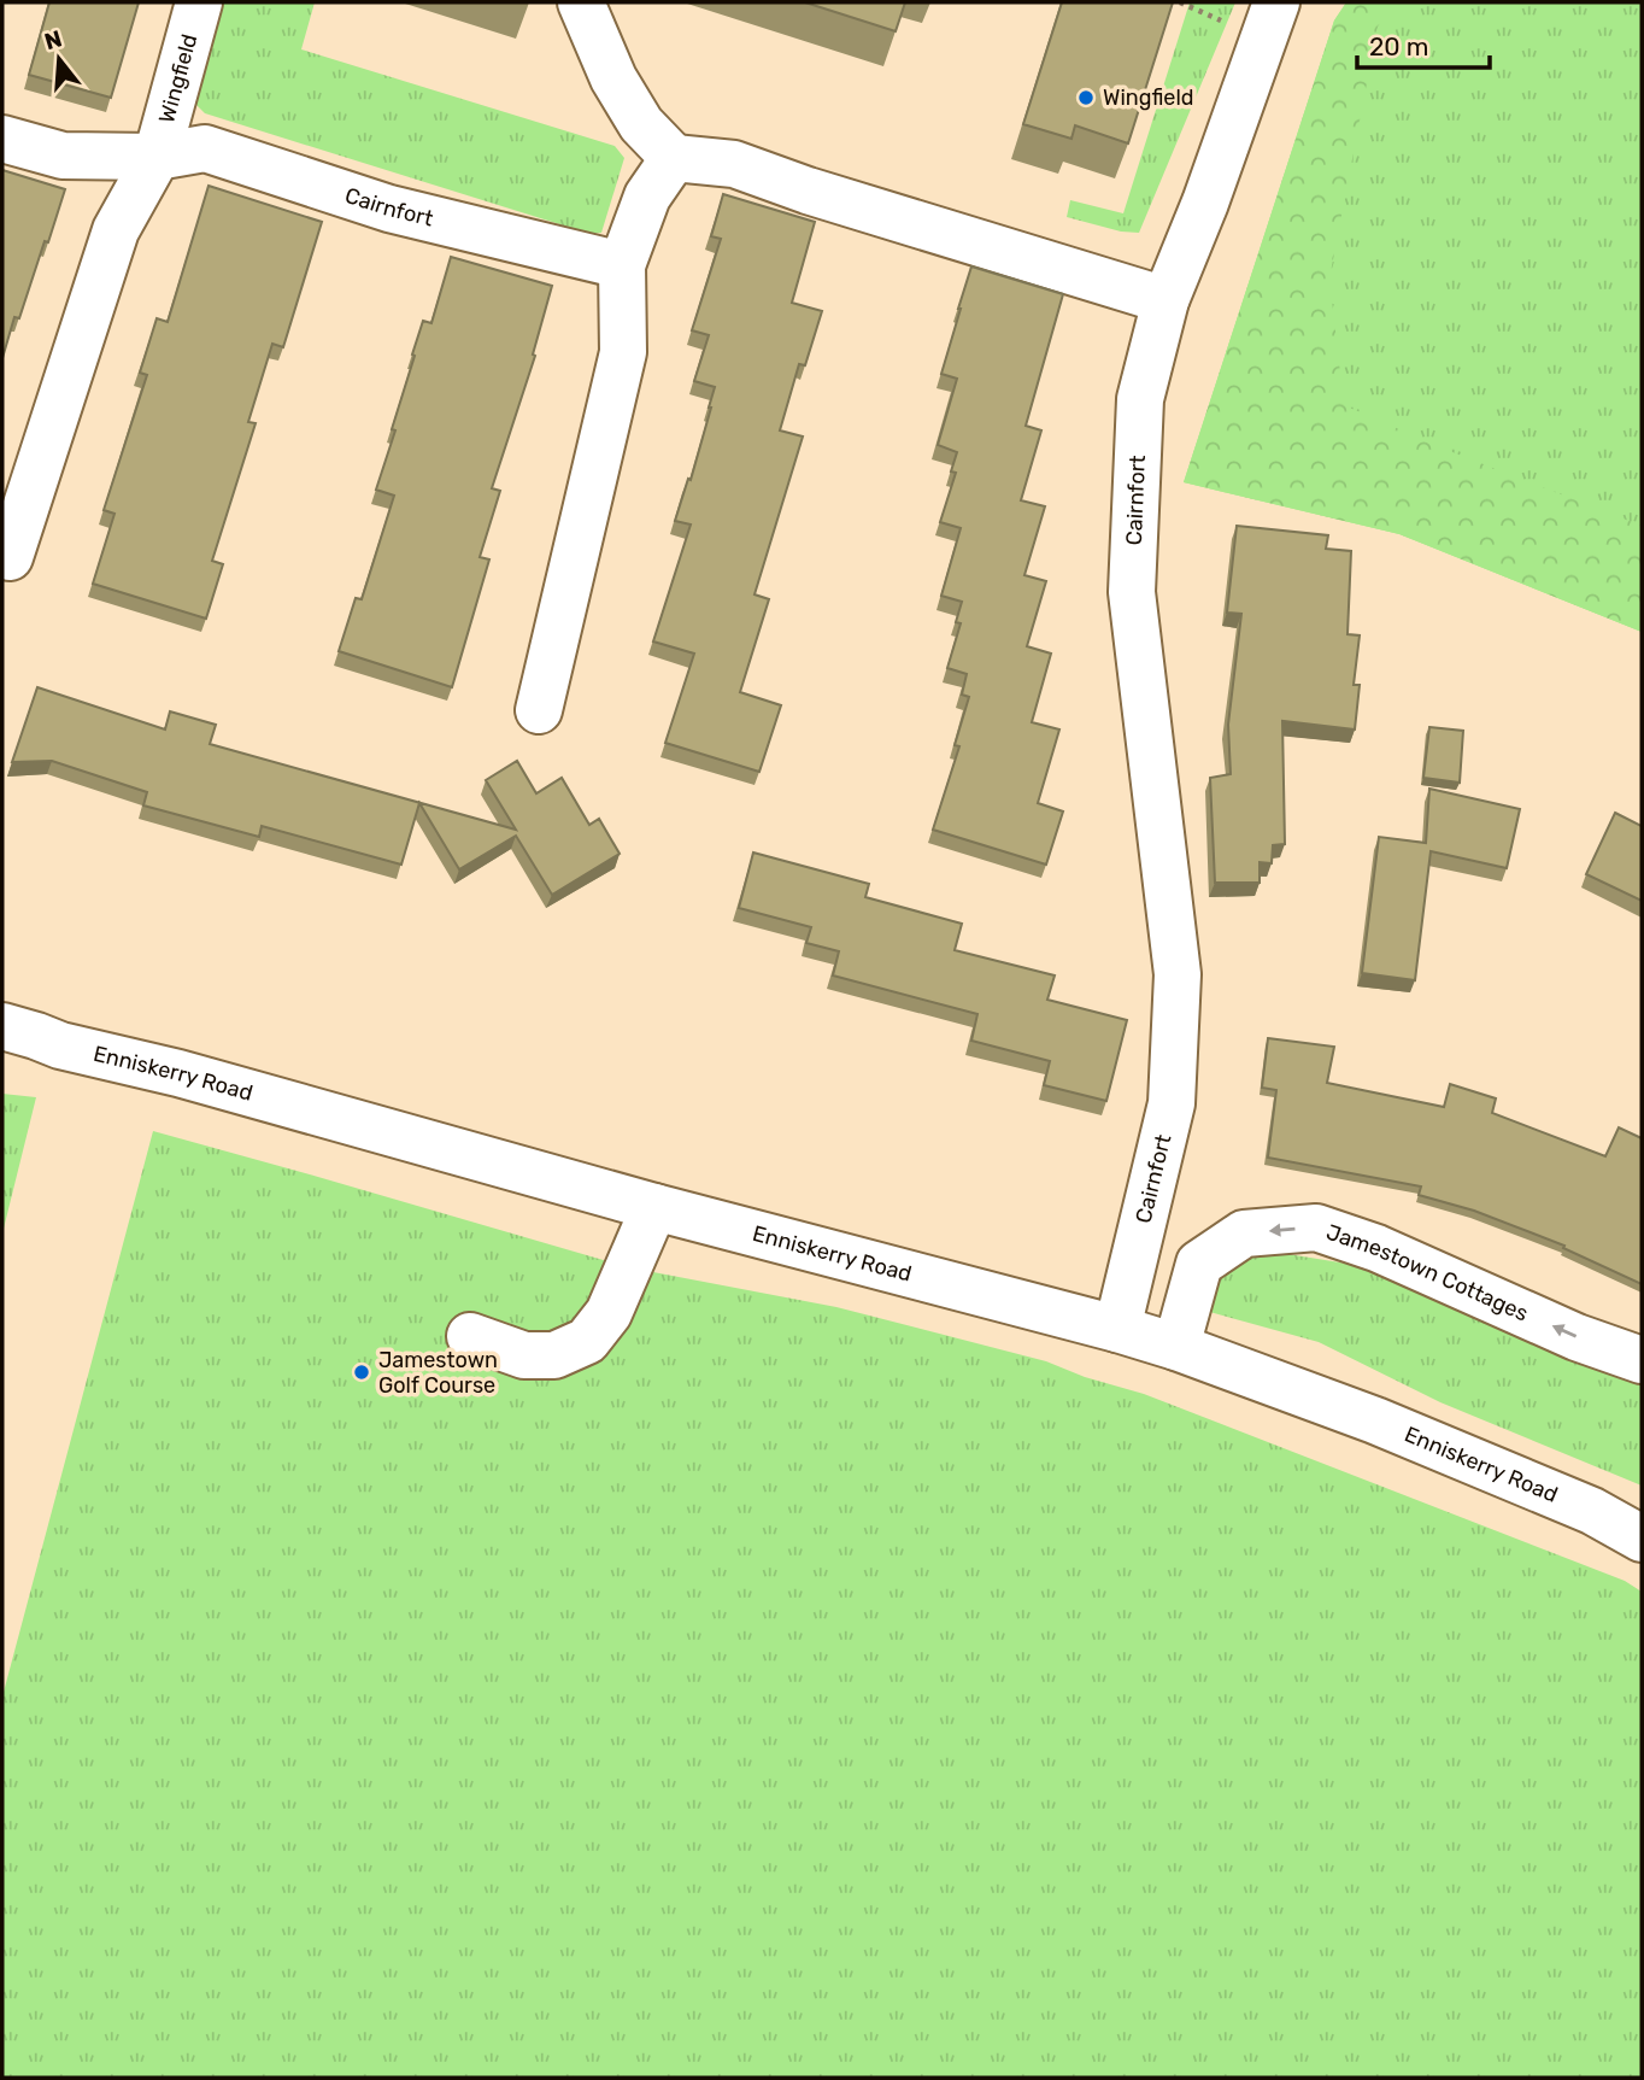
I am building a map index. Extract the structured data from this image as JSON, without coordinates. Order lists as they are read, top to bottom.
{
  "streets": {
    "street": [
      "Wingfield",
      "Cairnfort",
      "Enniskerry Road",
      "Jamestown Cottages"
    ]
  },
  "crossings": [
    ["Wingfield", "Cairnfort"],
    ["Cairnfort", "Enniskerry Road"],
    ["Enniskerry Road", "Jamestown Cottages"]
  ],
  "one_way": ["Jamestown Cottages"],
  "places": ["Wingfield", "Jamestown Golf Course"],
  "scale_bar": "20 m",
  "north": "top"
}
